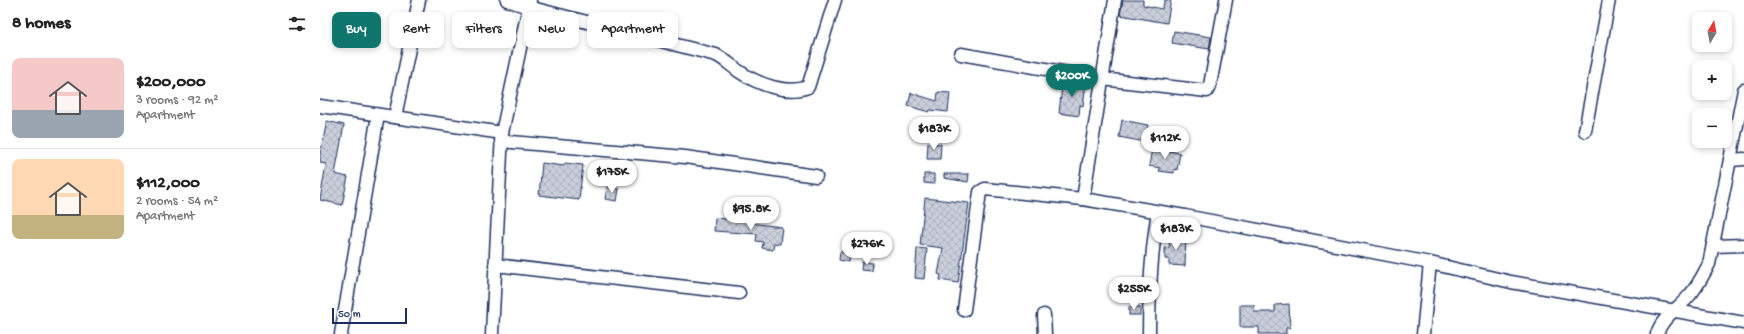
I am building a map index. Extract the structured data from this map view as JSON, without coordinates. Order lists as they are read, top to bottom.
{
  "scale_bar": "50 m",
  "north": "top",
  "page": {
    "heading": "8 homes",
    "map_buttons": ["+", "−"],
    "chip": [
      "Buy",
      "Rent",
      "Filters",
      "New",
      "Apartment"
    ],
    "list": [
      {
        "name": "$200,000",
        "note": "3 rooms · 92 m² · Apartment"
      },
      {
        "name": "$112,000",
        "note": "2 rooms · 54 m² · Apartment"
      }
    ],
    "price": [
      "$200K",
      "$183K",
      "$112K",
      "$175K",
      "$95.8K",
      "$183K",
      "$276K",
      "$255K"
    ],
    "scale": "50 m"
  }
}
